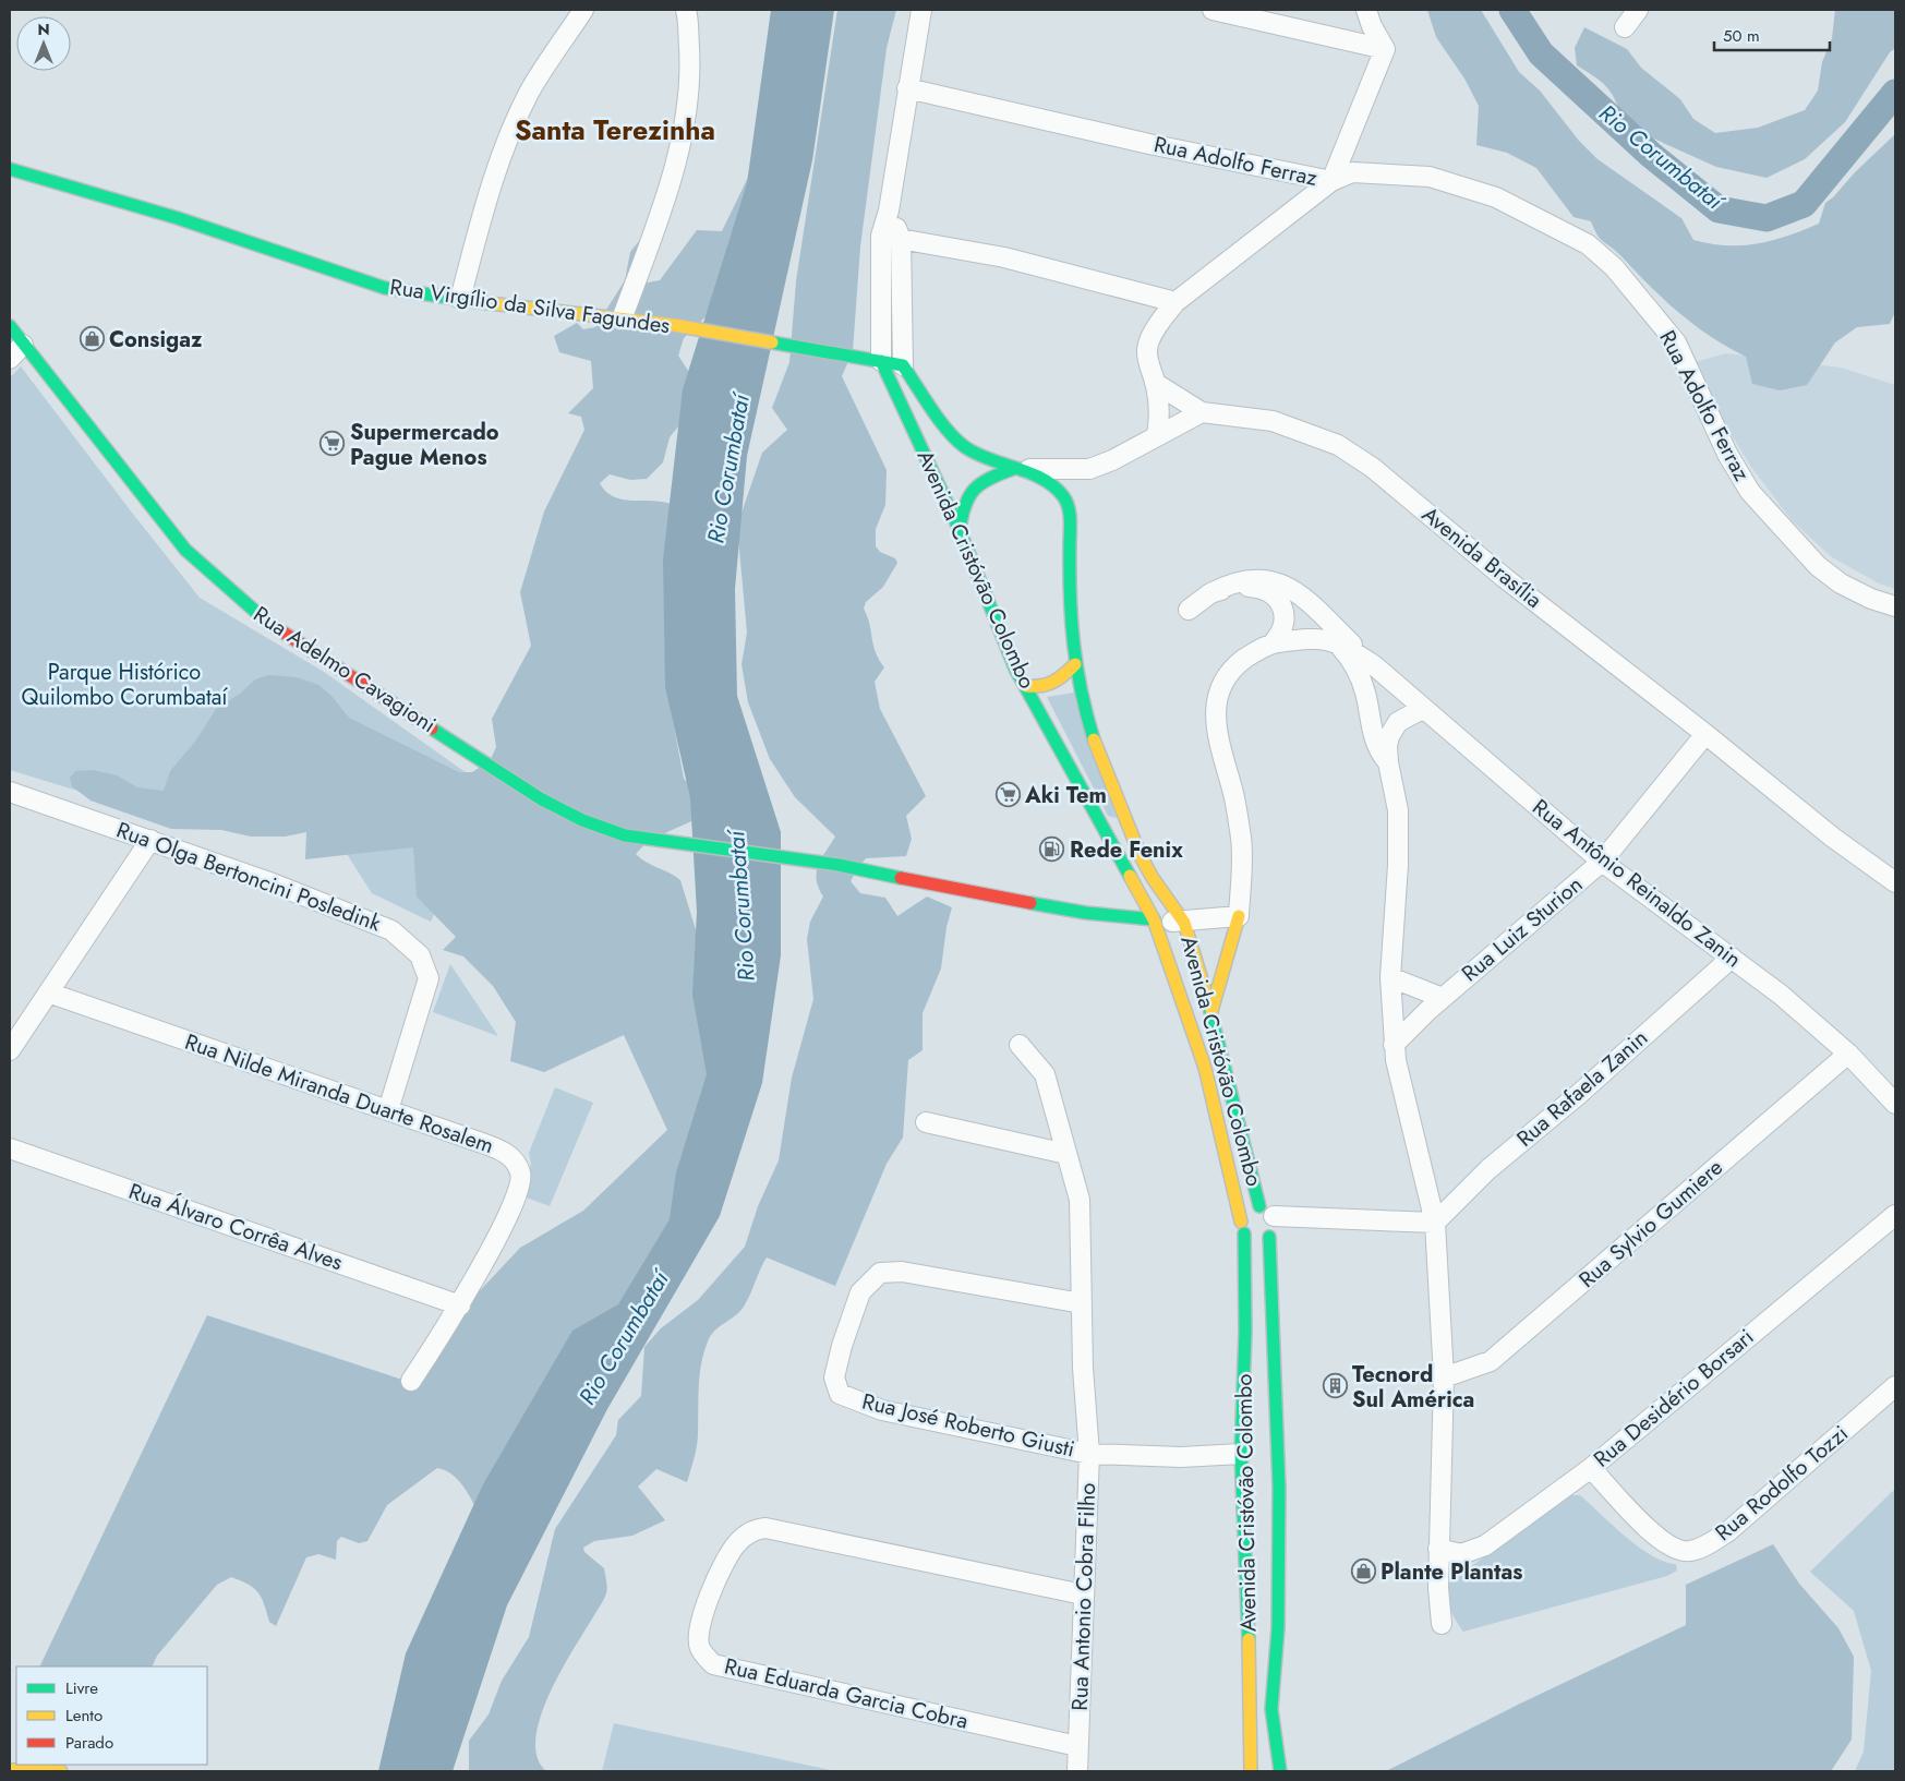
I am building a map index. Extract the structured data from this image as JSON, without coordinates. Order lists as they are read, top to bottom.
{
  "streets": {
    "main road": ["Rua Virgílio da Silva Fagundes", "Avenida Cristóvão Colombo", "Rua Adelmo Cavagioni"],
    "street": [
      "Rua Adolfo Ferraz",
      "Avenida Brasília",
      "Rua Olga Bertoncini Posledink",
      "Rua Antônio Reinaldo Zanin",
      "Rua Luiz Sturion",
      "Rua Rafaela Zanin",
      "Rua Nilde Miranda Duarte Rosalem",
      "Rua Sylvio Gumiere",
      "Rua Álvaro Corrêa Alves",
      "Rua Desidério Borsari",
      "Rua José Roberto Giusti",
      "Rua Rodolfo Tozzi",
      "Rua Antonio Cobra Filho",
      "Rua Eduarda Garcia Cobra"
    ]
  },
  "crossings": [
    ["Rua Adolfo Ferraz", "Avenida Cristóvão Colombo"],
    ["Rua Virgílio da Silva Fagundes", "Avenida Cristóvão Colombo"],
    ["Avenida Brasília", "Rua Luiz Sturion"],
    ["Avenida Cristóvão Colombo", "Rua Adelmo Cavagioni"],
    ["Avenida Cristóvão Colombo", "Rua José Roberto Giusti"],
    ["Rua Olga Bertoncini Posledink", "Rua Nilde Miranda Duarte Rosalem"],
    ["Rua Antônio Reinaldo Zanin", "Rua Luiz Sturion"],
    ["Rua Antônio Reinaldo Zanin", "Rua Rafaela Zanin"],
    ["Rua Antônio Reinaldo Zanin", "Rua Sylvio Gumiere"],
    ["Rua Nilde Miranda Duarte Rosalem", "Rua Álvaro Corrêa Alves"],
    ["Rua Desidério Borsari", "Rua Rodolfo Tozzi"],
    ["Rua José Roberto Giusti", "Rua Antonio Cobra Filho"],
    ["Rua Antonio Cobra Filho", "Rua Eduarda Garcia Cobra"]
  ],
  "districts": ["Santa Terezinha"],
  "water": ["Rio Corumbataí"],
  "parks": ["Parque Histórico Quilombo Corumbataí"],
  "places": {
    "shop": ["Consigaz", "Plante Plantas"],
    "supermarket": ["Supermercado Pague Menos", "Aki Tem"],
    "fuel station": ["Rede Fenix"],
    "building": ["Tecnord Sul América"]
  },
  "legend": ["Livre", "Lento", "Parado"],
  "scale_bar": "50 m",
  "north": "top"
}
